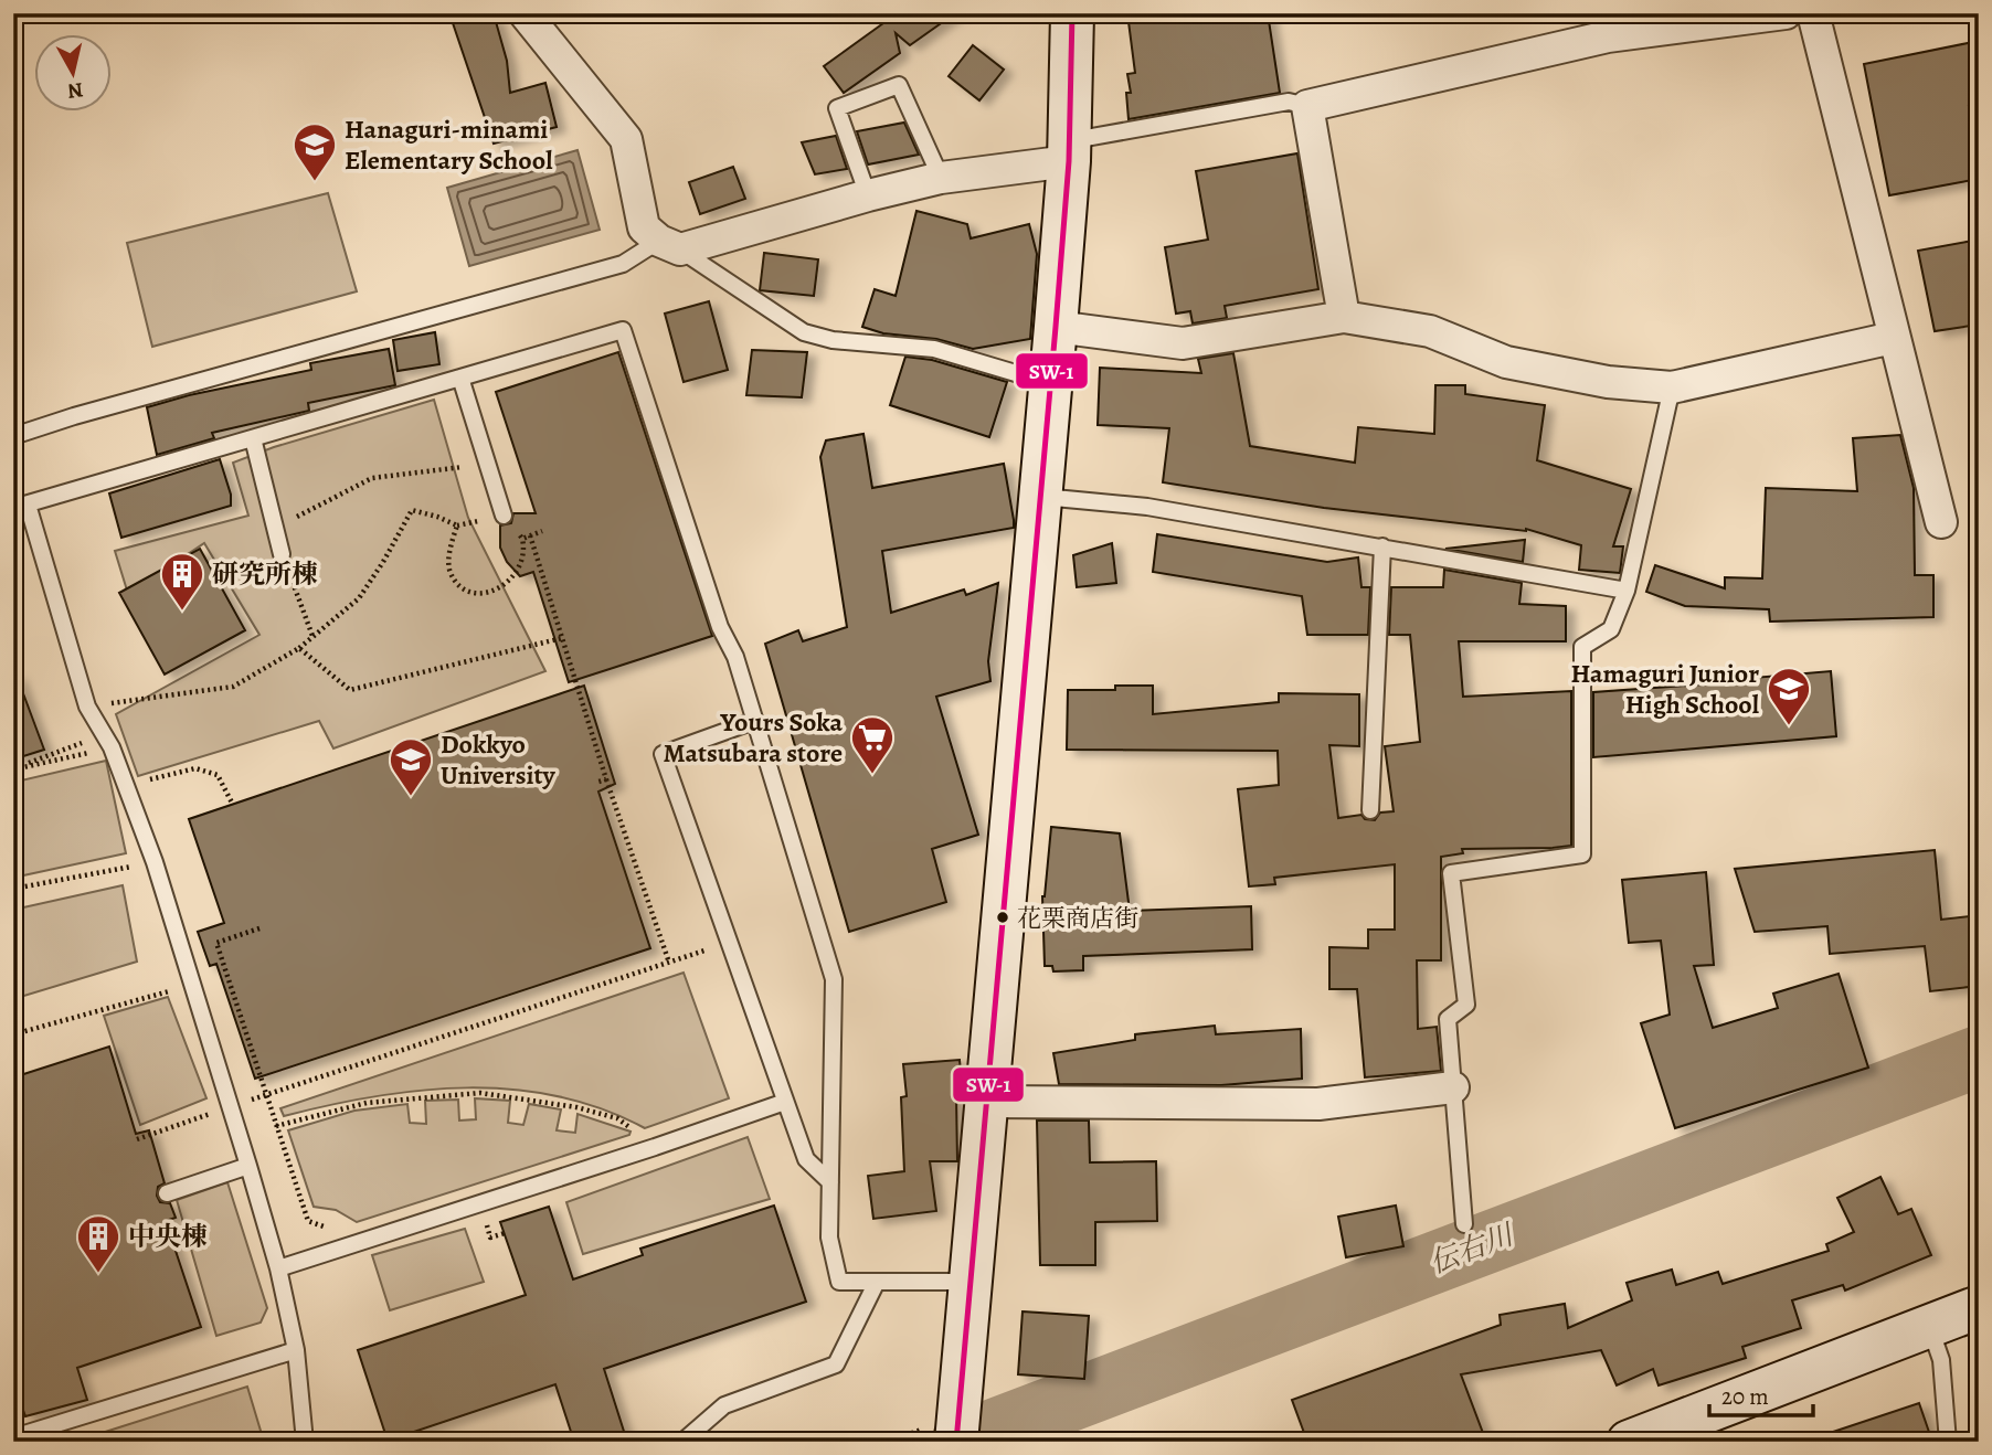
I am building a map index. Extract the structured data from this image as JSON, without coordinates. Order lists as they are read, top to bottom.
{
  "water": ["伝右川"],
  "places": {
    "school or university": ["Hanaguri-minami Elementary School", "Hamaguri Junior High School", "Dokkyo University"],
    "building": ["研究所棟", "中央棟"],
    "supermarket": ["Yours Soka Matsubara store"],
    "other": ["花栗商店街"]
  },
  "lines": ["transit line SW-1"],
  "scale_bar": "20 m",
  "north": "bottom"
}
